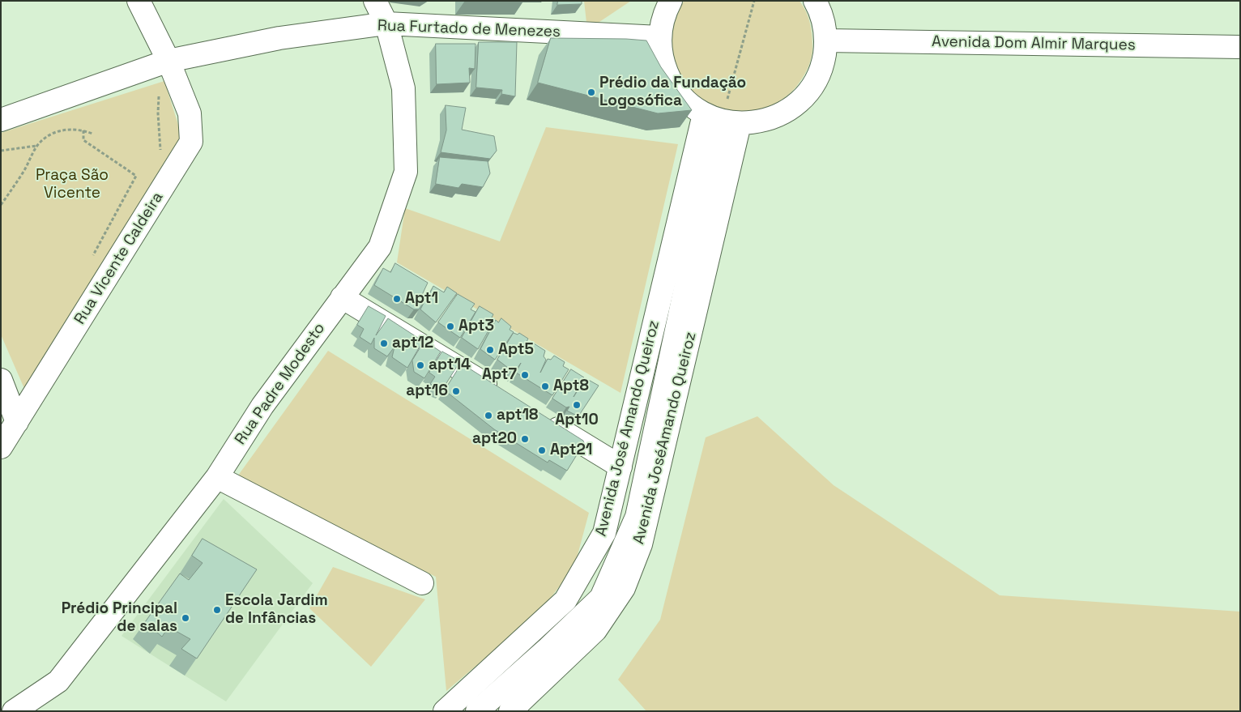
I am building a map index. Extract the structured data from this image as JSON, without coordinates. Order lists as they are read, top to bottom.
{
  "streets": {
    "street": [
      "Rua Furtado de Menezes",
      "Avenida Dom Almir Marques",
      "Rua Vicente Caldeira",
      "Rua Padre Modesto",
      "Avenida José Amando Queiroz",
      "Avenida JoséAmando Queiroz"
    ]
  },
  "crossings": [
    ["Rua Furtado de Menezes", "Rua Vicente Caldeira"],
    ["Rua Furtado de Menezes", "Rua Padre Modesto"],
    ["Avenida José Amando Queiroz", "Avenida JoséAmando Queiroz"]
  ],
  "parks": ["Praça São Vicente"],
  "places": [
    "Prédio da Fundação Logosófica",
    "Apt1",
    "Apt3",
    "apt12",
    "Apt5",
    "apt14",
    "Apt7",
    "Apt8",
    "apt16",
    "Apt10",
    "apt18",
    "apt20",
    "Apt21",
    "Escola Jardim de Infâncias",
    "Prédio Principal de salas"
  ]
}
